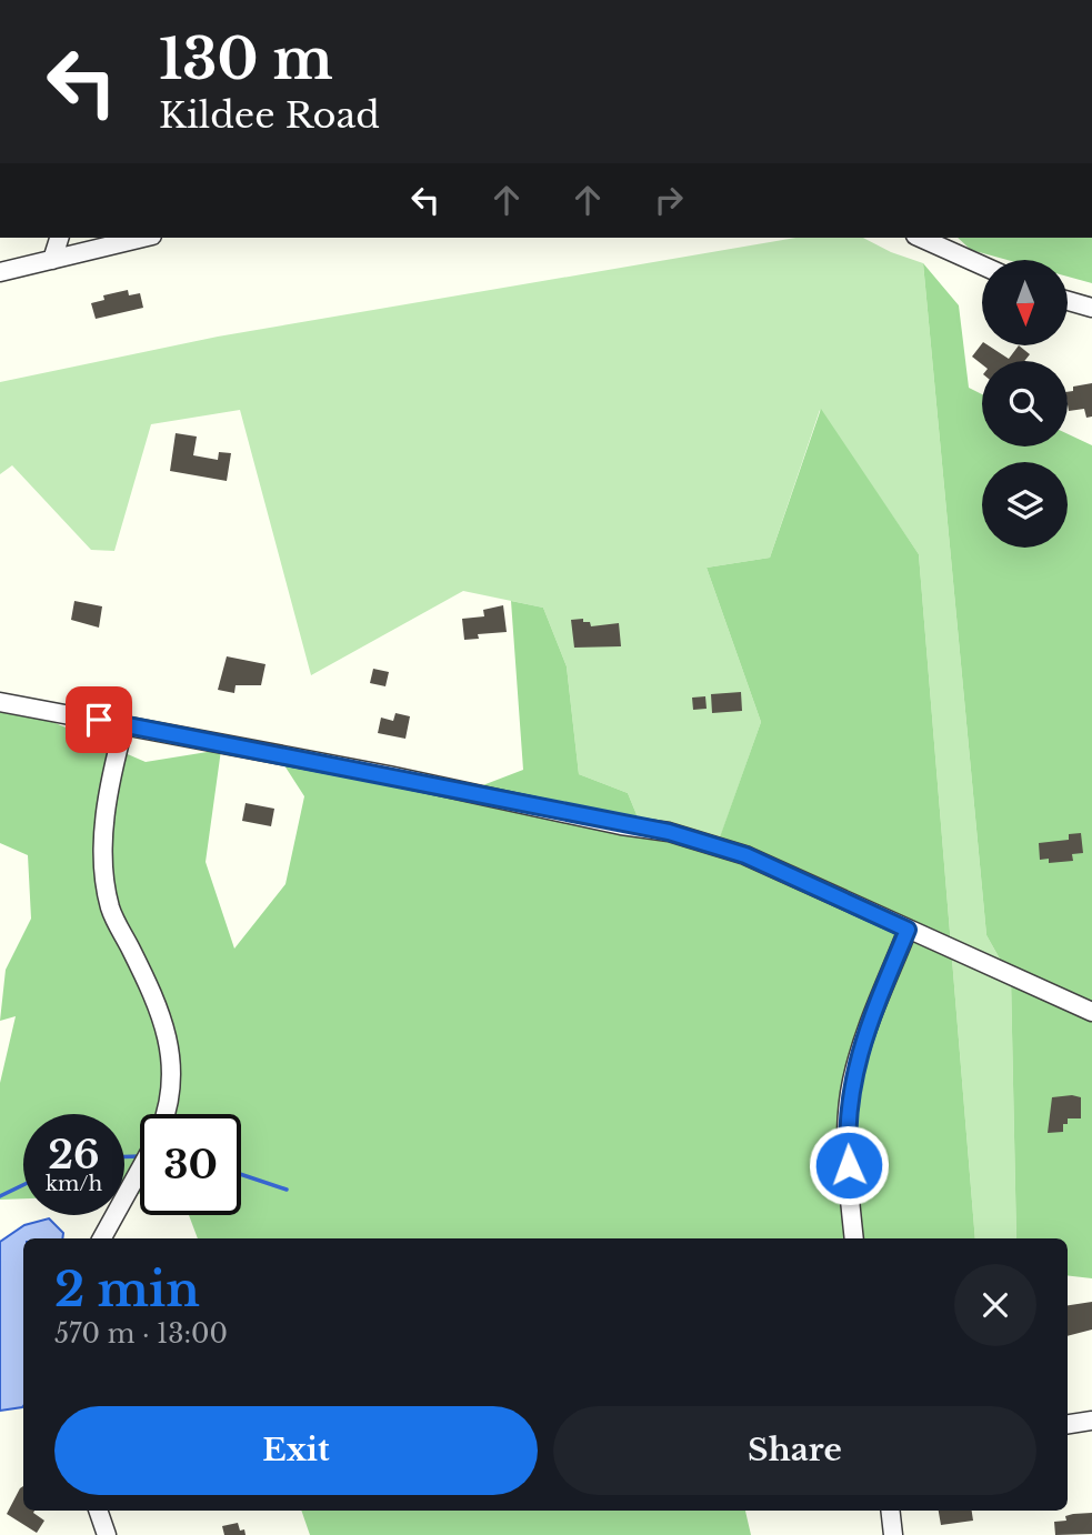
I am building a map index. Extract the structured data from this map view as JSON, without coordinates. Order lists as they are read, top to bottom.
{
  "north": "bottom",
  "page": {
    "turn": ["130 m", "Kildee Road"],
    "speed": "26 km/h",
    "limit": "30",
    "heading": ["2 min", "570 m · 13:00"],
    "buttons": ["Exit", "Share"]
  }
}
